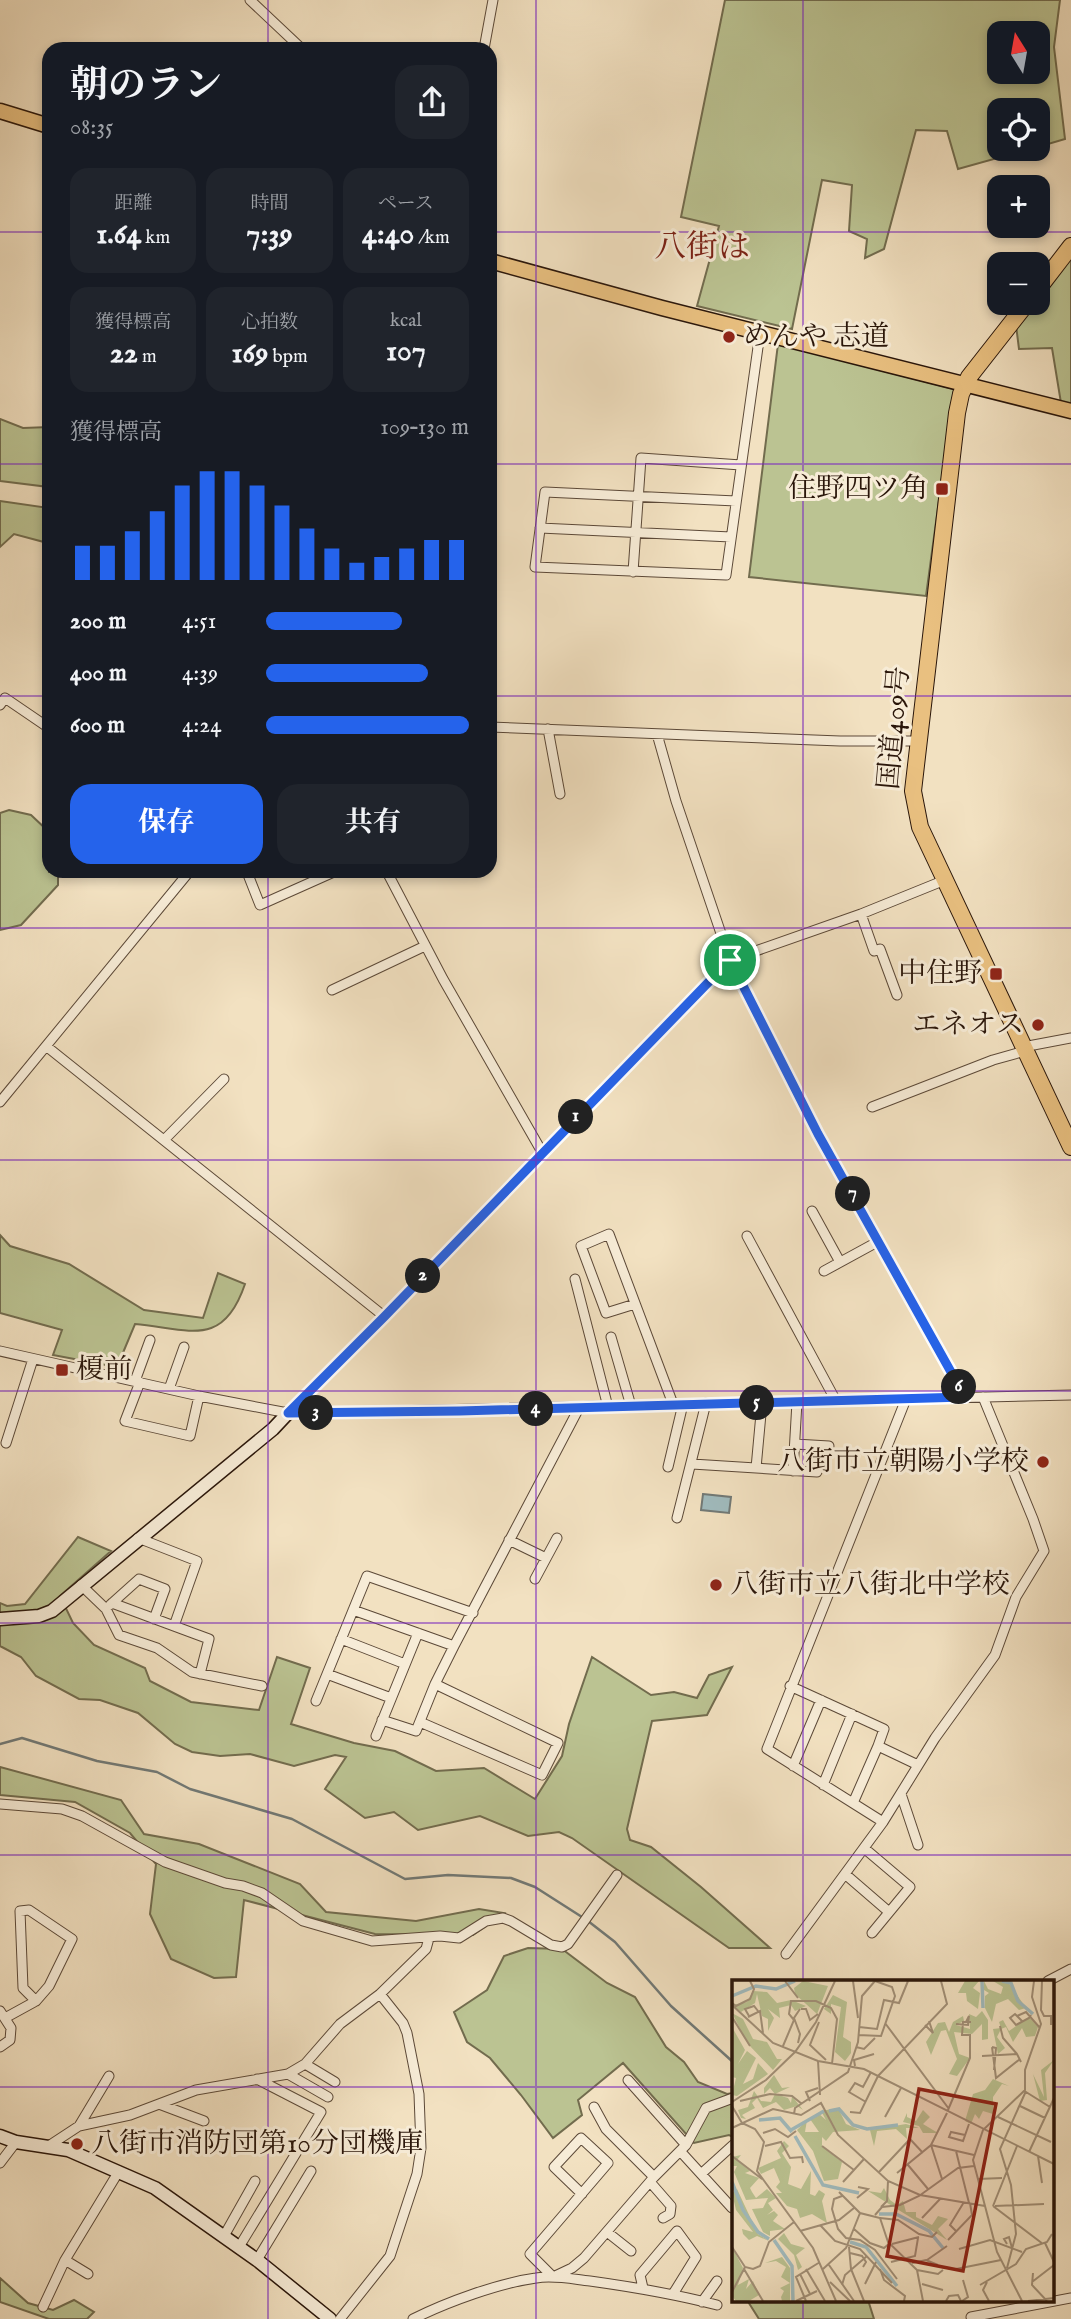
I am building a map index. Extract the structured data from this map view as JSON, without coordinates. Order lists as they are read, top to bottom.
{
  "streets": {
    "highway": ["国道409号"]
  },
  "districts": ["八街は"],
  "places": {
    "other": [
      "めんや 志道",
      "エネオス",
      "八街市立朝陽小学校",
      "八街市立八街北中学校",
      "八街市消防団第10分団機庫"
    ],
    "transit": ["住野四ツ角", "中住野", "榎前"]
  },
  "north": "top",
  "page": {
    "map_buttons": ["+", "−"],
    "heading": ["朝のラン", "08:35"],
    "stats": [
      ["距離", "1.64 km"],
      ["時間", "7:39"],
      ["ペース", "4:40 /km"],
      ["獲得標高", "22 m"],
      ["心拍数", "169 bpm"],
      ["kcal", "107"]
    ],
    "chart": ["獲得標高", "109–130 m"],
    "list": [
      {
        "name": "200 m",
        "note": "4:51"
      },
      {
        "name": "400 m",
        "note": "4:39"
      },
      {
        "name": "600 m",
        "note": "4:24"
      }
    ],
    "buttons": ["保存", "共有"],
    "pins": [
      "1",
      "7",
      "2",
      "6",
      "5",
      "4",
      "3"
    ]
  }
}
